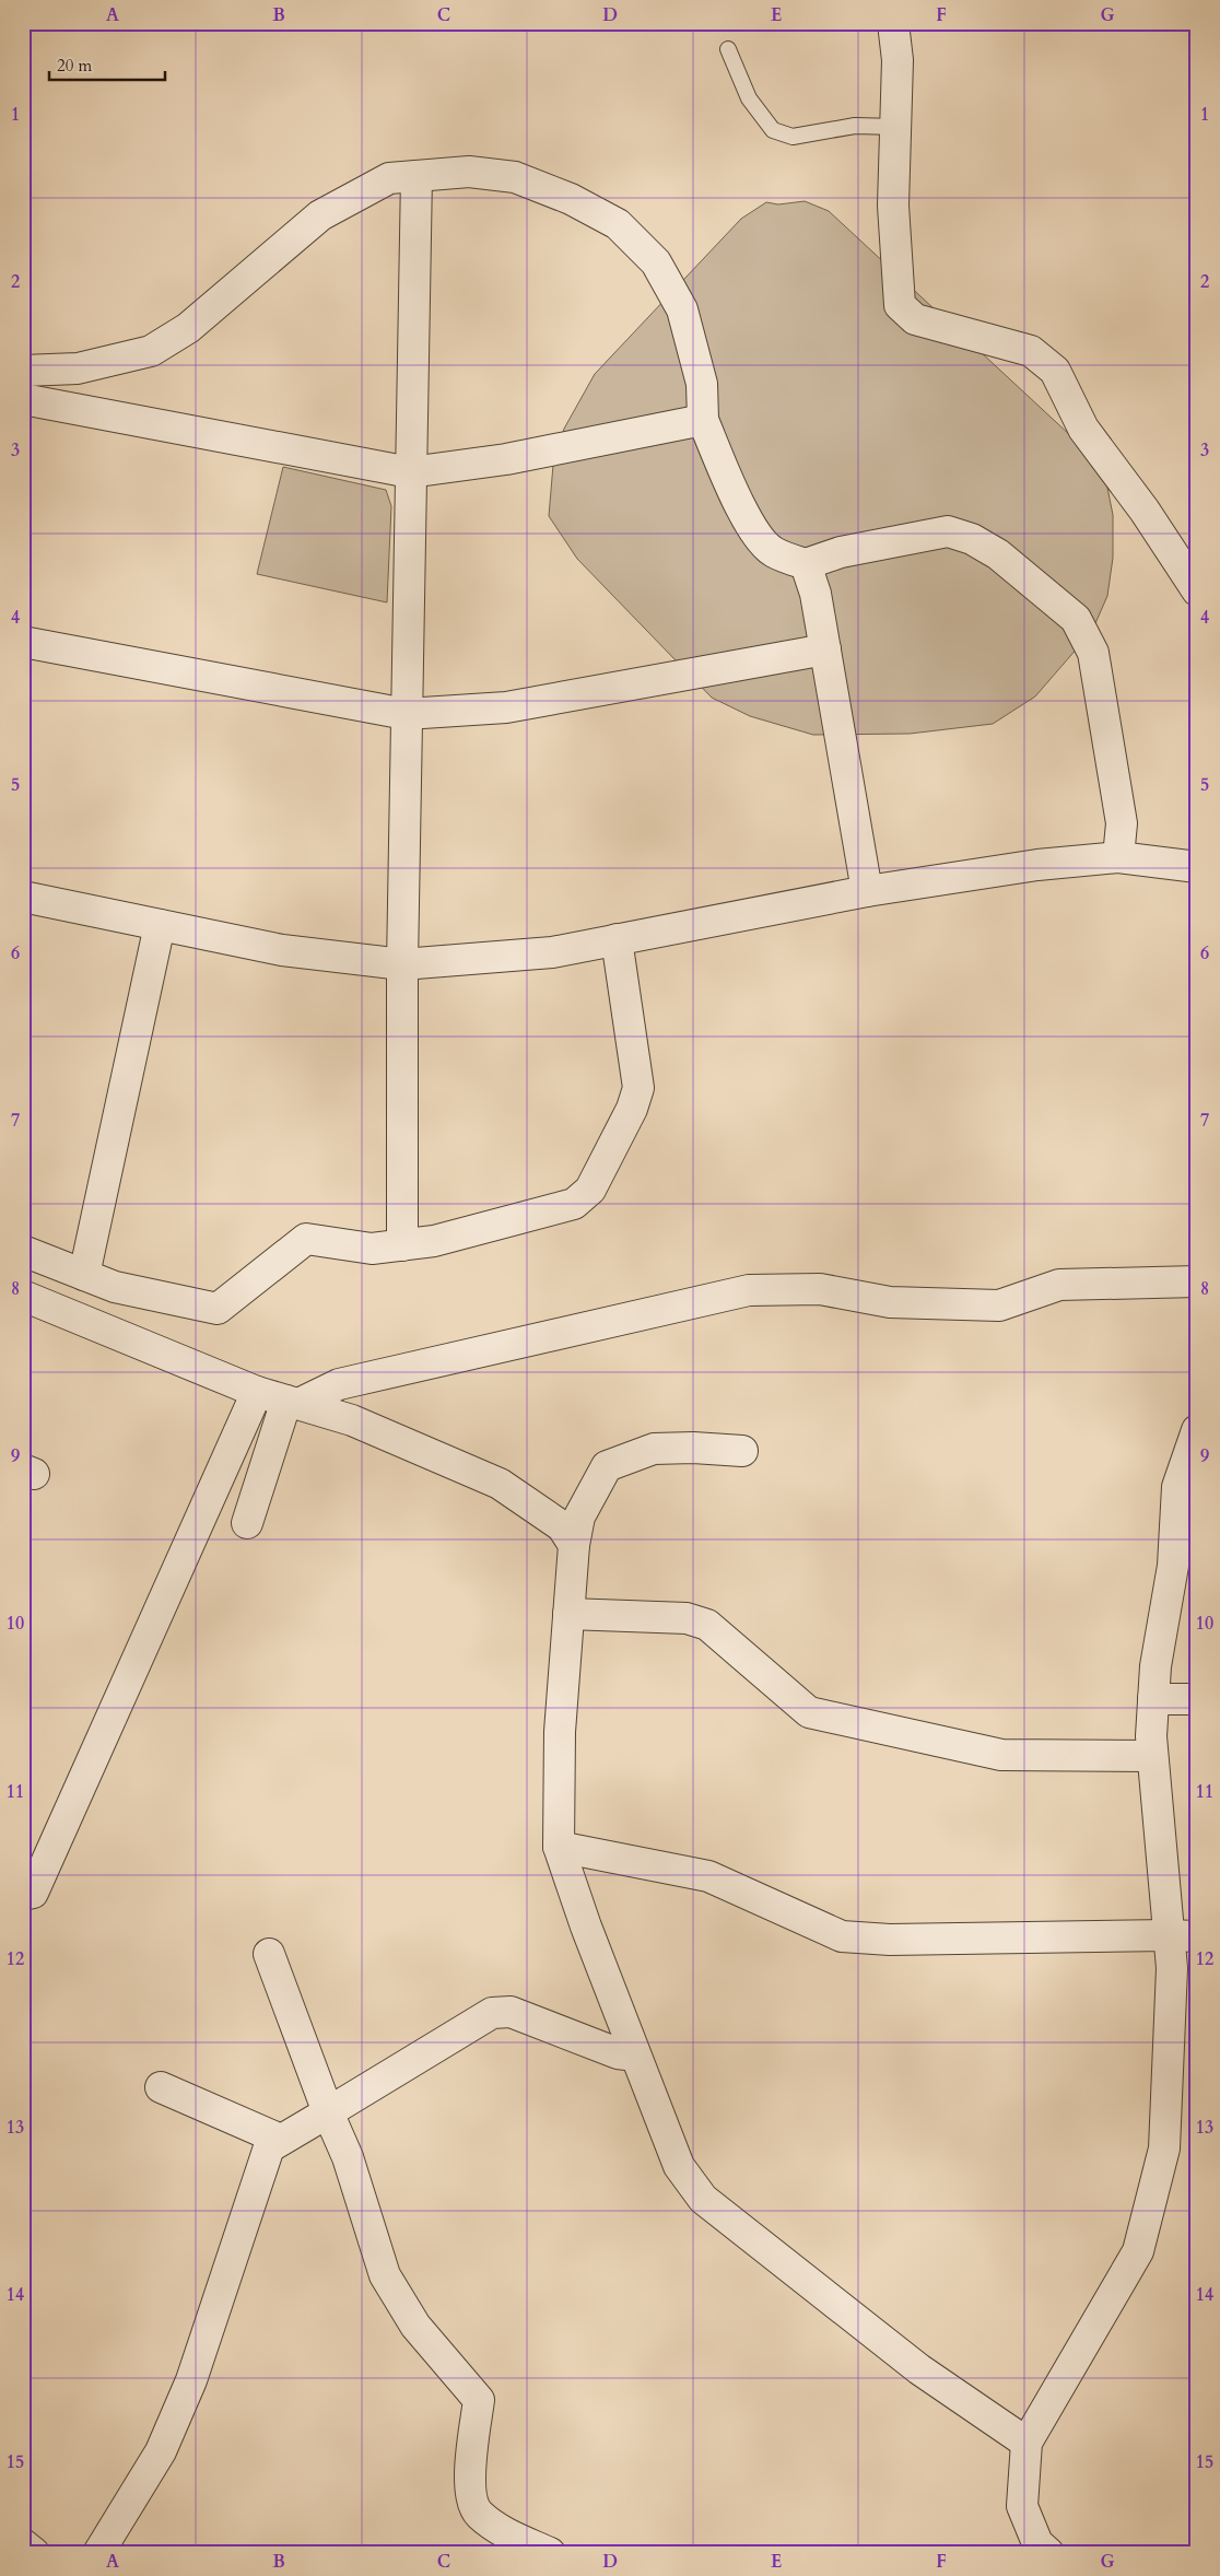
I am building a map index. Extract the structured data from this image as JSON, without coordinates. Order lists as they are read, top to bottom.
{
  "scale_bar": "20 m",
  "grid": {
    "columns": [
      "A",
      "B",
      "C",
      "D",
      "E",
      "F",
      "G"
    ],
    "rows": [
      "1",
      "2",
      "3",
      "4",
      "5",
      "6",
      "7",
      "8",
      "9",
      "10",
      "11",
      "12",
      "13",
      "14",
      "15"
    ]
  }
}
